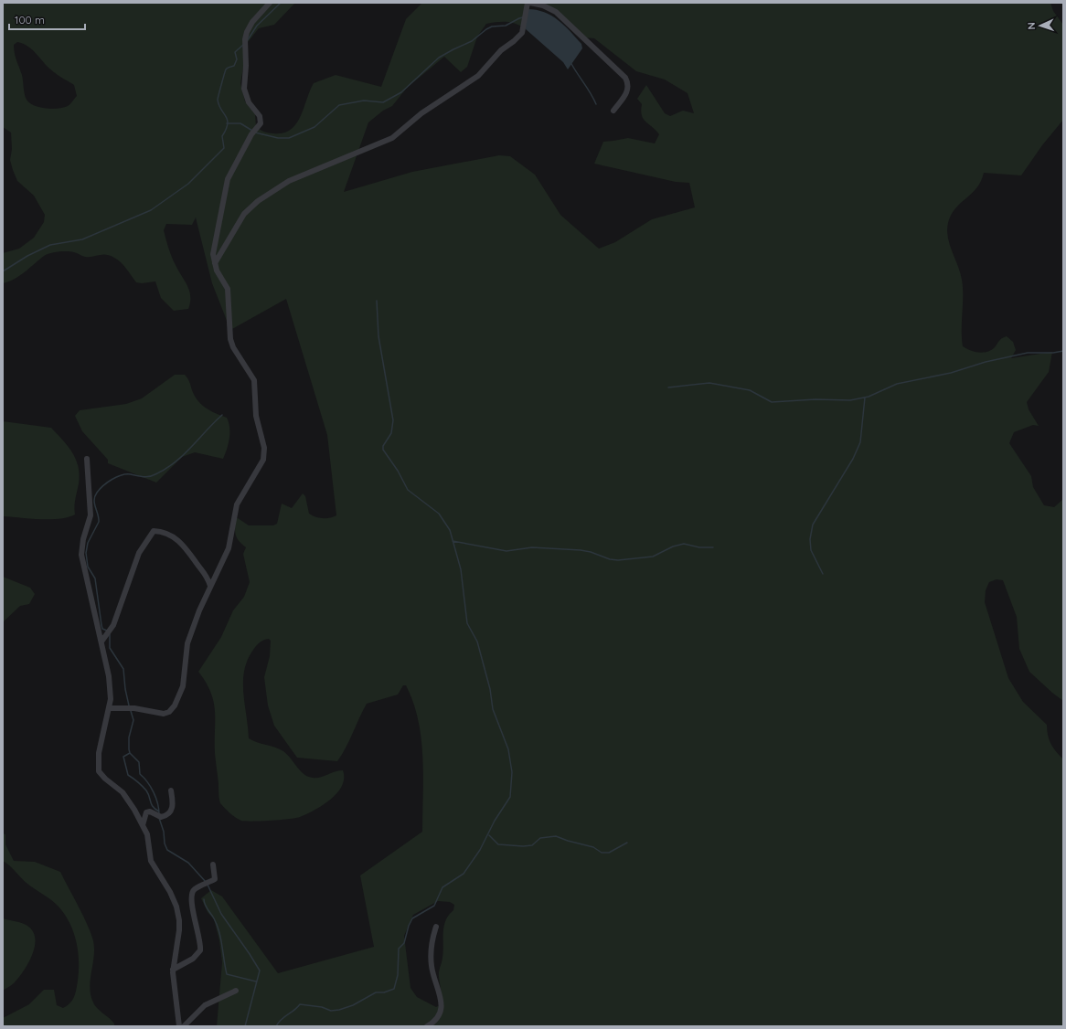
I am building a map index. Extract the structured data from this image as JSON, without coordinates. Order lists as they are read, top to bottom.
{
  "scale_bar": "100 m",
  "north": "left"
}
